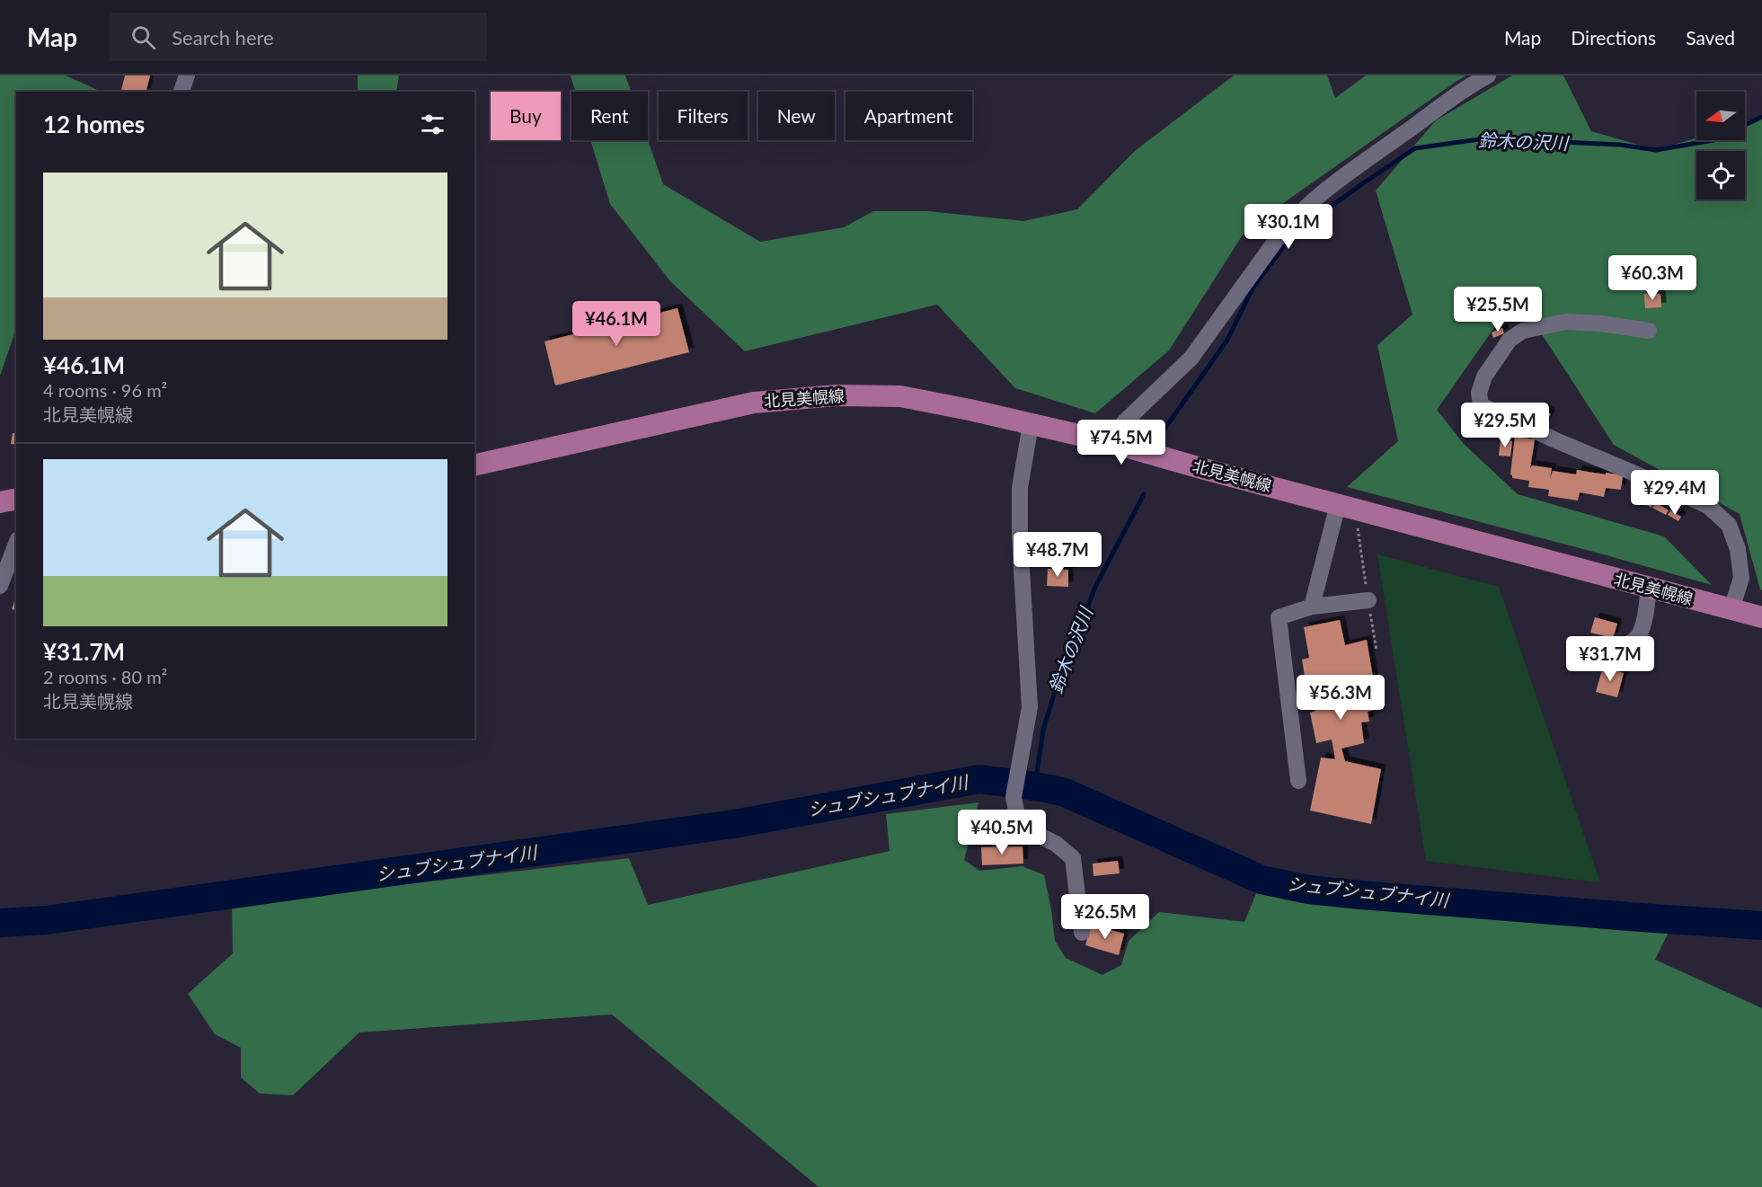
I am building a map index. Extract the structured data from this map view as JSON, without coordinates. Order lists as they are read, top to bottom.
{
  "streets": {
    "main road": ["北見美幌線"]
  },
  "water": ["鈴木の沢川", "シュブシュブナイ川"],
  "north": "left",
  "page": {
    "header": "Map",
    "search": "Search here",
    "nav": ["Map", "Directions", "Saved"],
    "chip": [
      "Buy",
      "Rent",
      "Filters",
      "New",
      "Apartment"
    ],
    "heading": "12 homes",
    "list": [
      {
        "name": "¥46.1M",
        "note": "4 rooms · 96 m² · 北見美幌線"
      },
      {
        "name": "¥31.7M",
        "note": "2 rooms · 80 m² · 北見美幌線"
      }
    ],
    "price": [
      "¥30.1M",
      "¥60.3M",
      "¥25.5M",
      "¥46.1M",
      "¥29.5M",
      "¥74.5M",
      "¥29.4M",
      "¥48.7M",
      "¥31.7M",
      "¥56.3M",
      "¥40.5M",
      "¥26.5M"
    ]
  }
}
